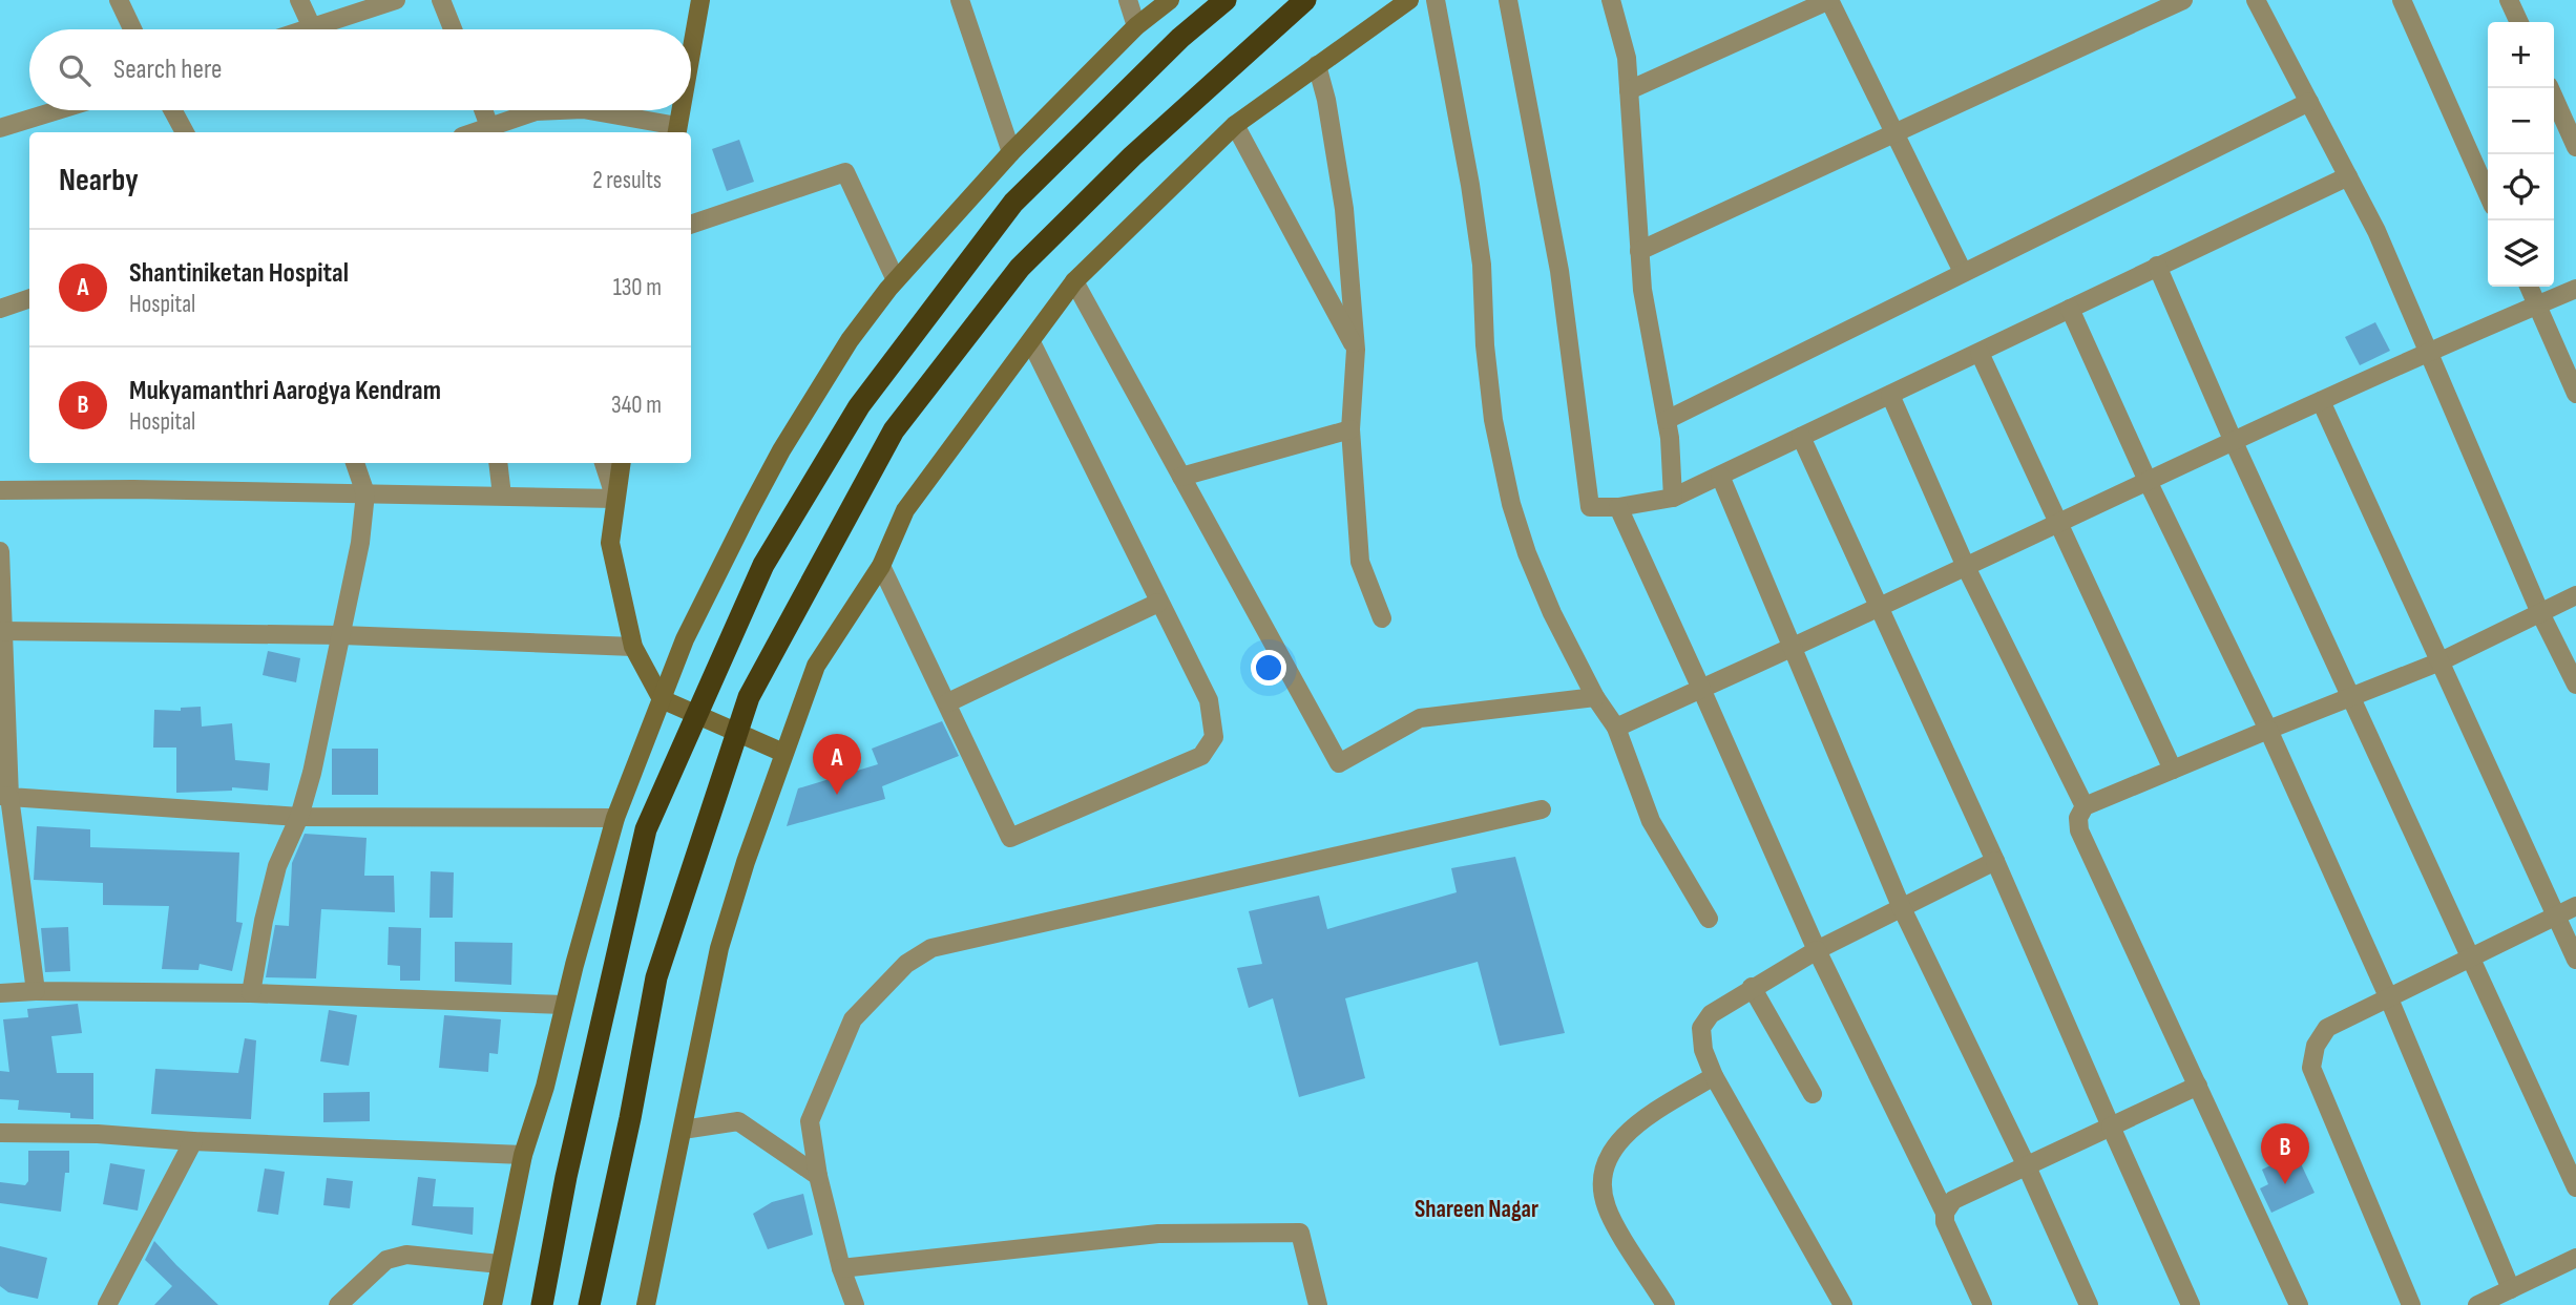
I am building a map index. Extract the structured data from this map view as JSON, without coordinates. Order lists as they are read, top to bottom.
{
  "districts": ["Shareen Nagar"],
  "page": {
    "map_buttons": ["+", "−"],
    "search": "Search here",
    "heading": ["Nearby", "2 results"],
    "list": [
      {
        "mark": "A",
        "name": "Shantiniketan Hospital",
        "note": "Hospital",
        "value": "130 m"
      },
      {
        "mark": "B",
        "name": "Mukyamanthri Aarogya Kendram",
        "note": "Hospital",
        "value": "340 m"
      }
    ],
    "pins": ["A", "B"]
  }
}
